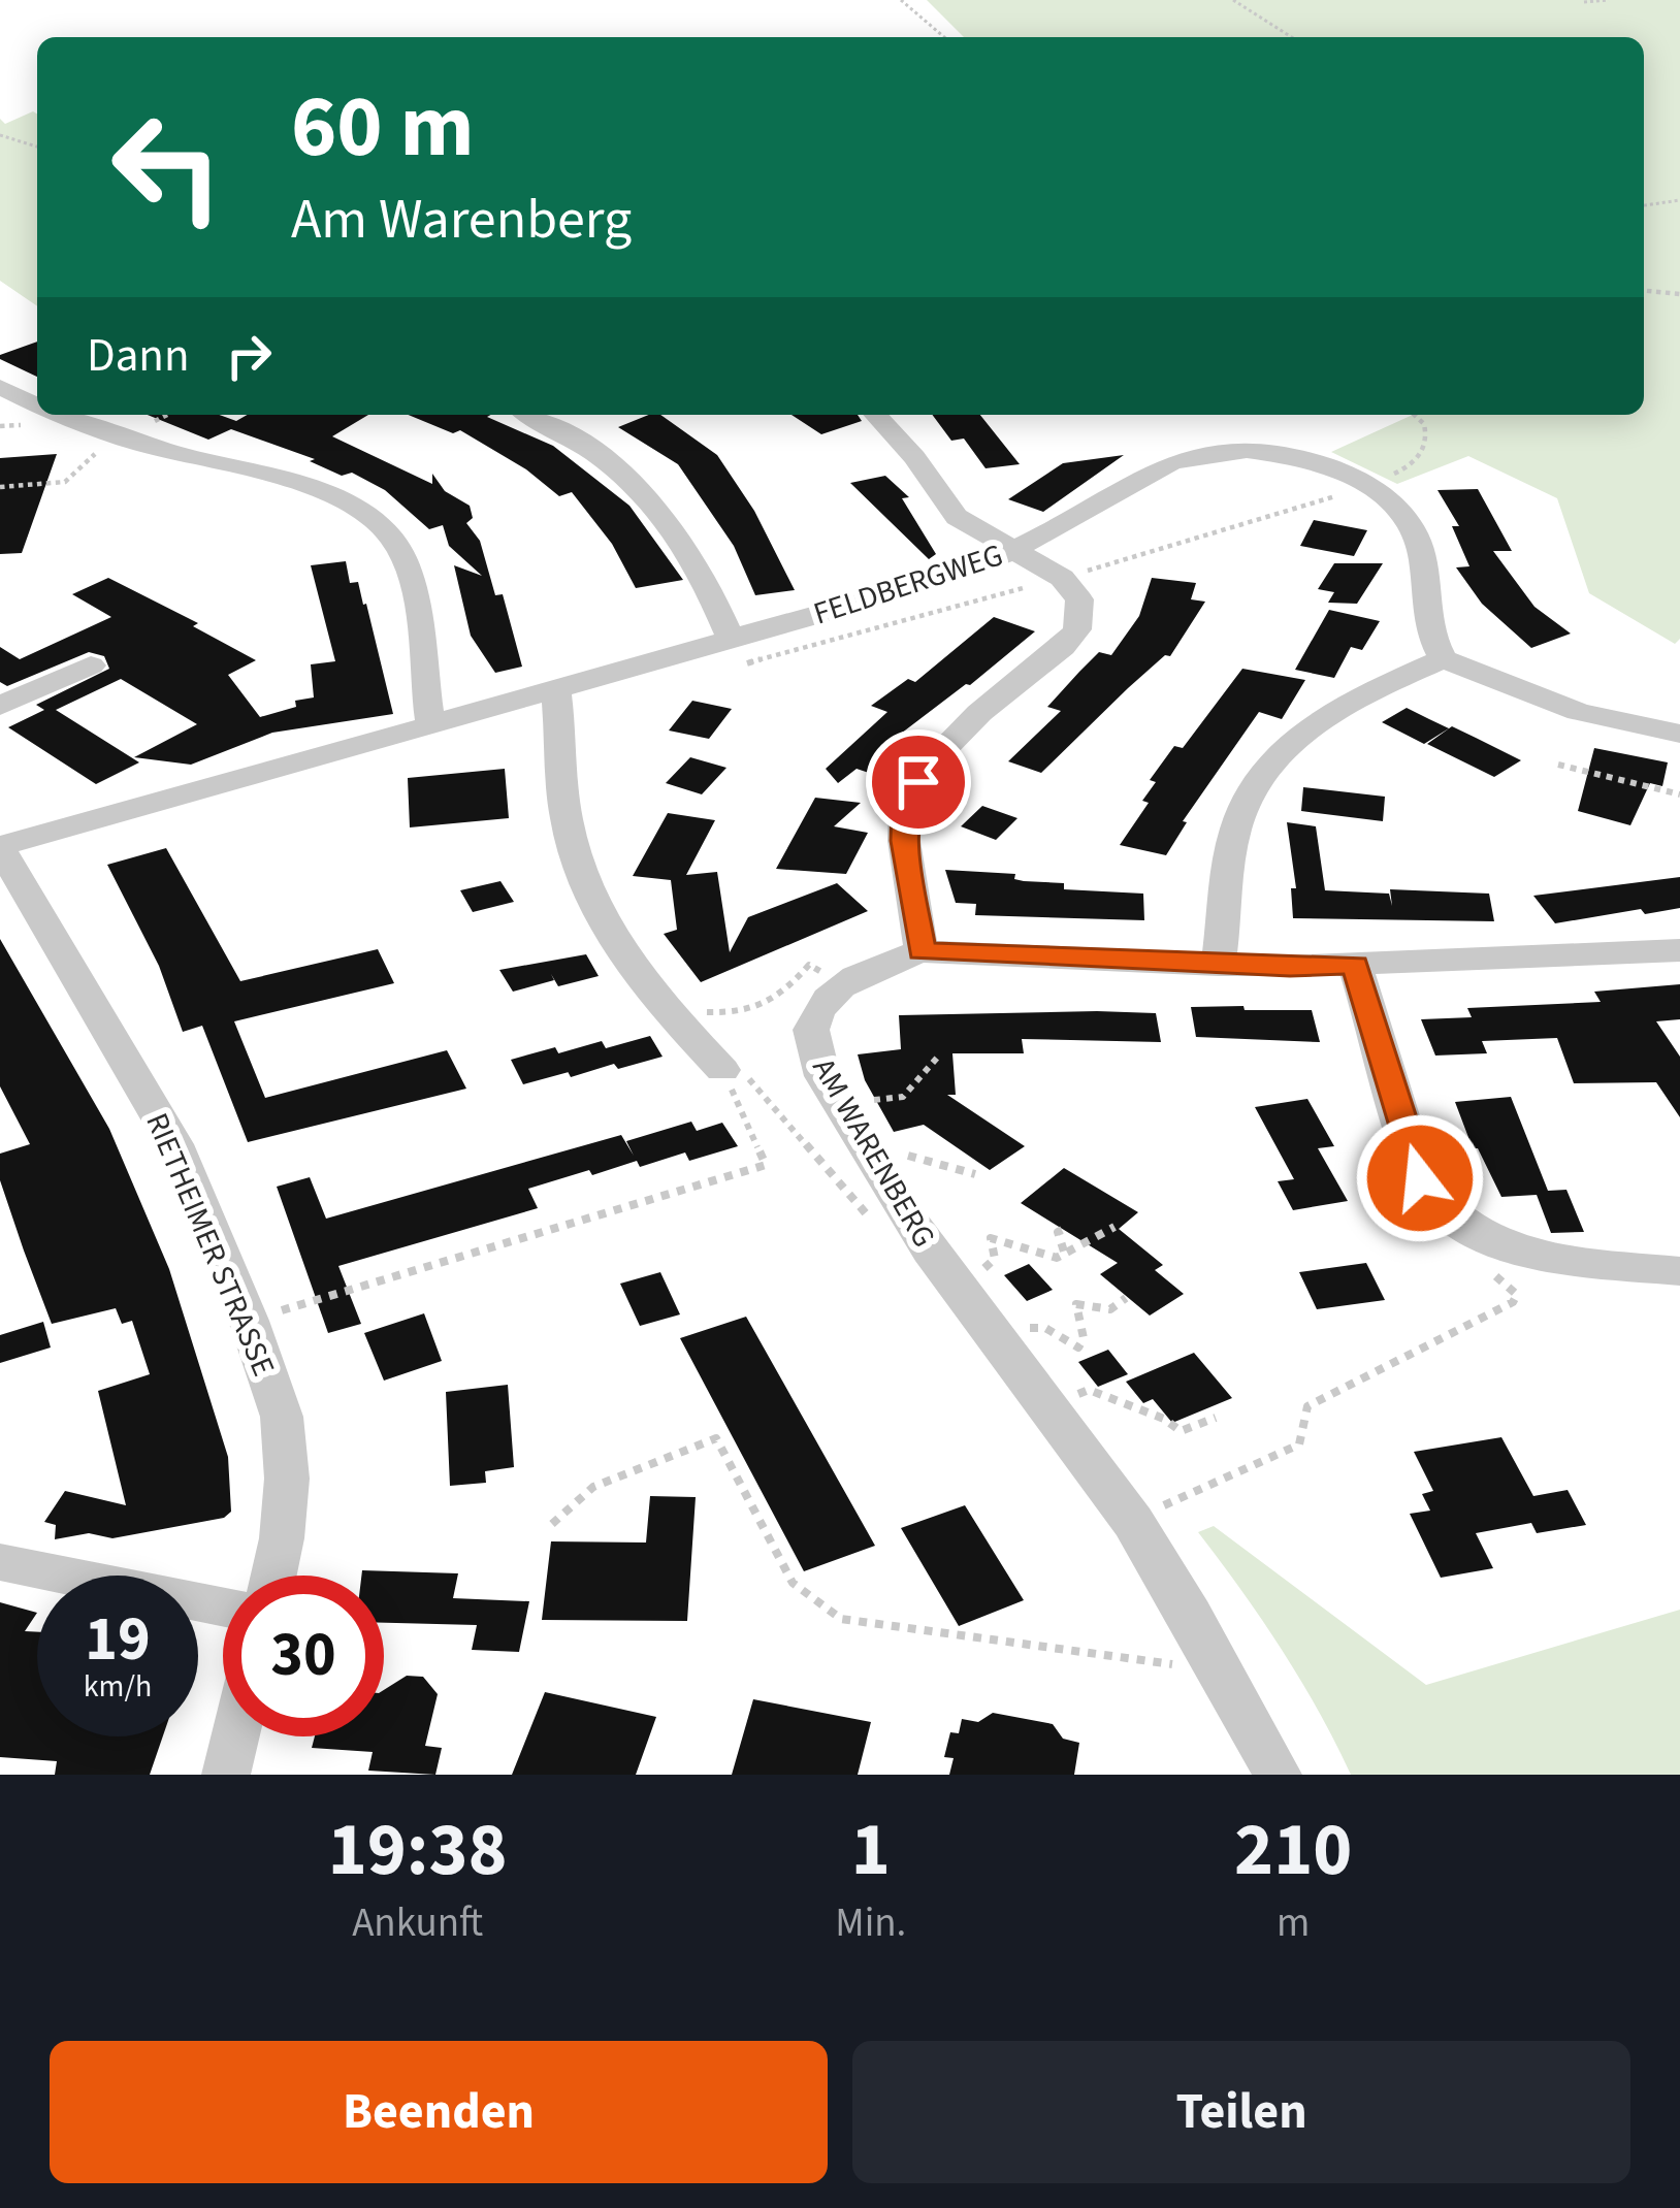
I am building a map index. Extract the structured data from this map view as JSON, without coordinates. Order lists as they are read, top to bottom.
{
  "streets": {
    "street": ["FELDBERGWEG", "AM WARENBERG", "RIETHEIMER STRASSE"]
  },
  "crossings": [
    ["FELDBERGWEG", "RIETHEIMER STRASSE"]
  ],
  "page": {
    "turn": ["60 m", "Am Warenberg"],
    "then": "Dann",
    "speed": "19 km/h",
    "limit": "30",
    "eta": [
      "19:38",
      "Ankunft",
      "1",
      "Min.",
      "210",
      "m"
    ],
    "buttons": ["Beenden", "Teilen"]
  }
}
